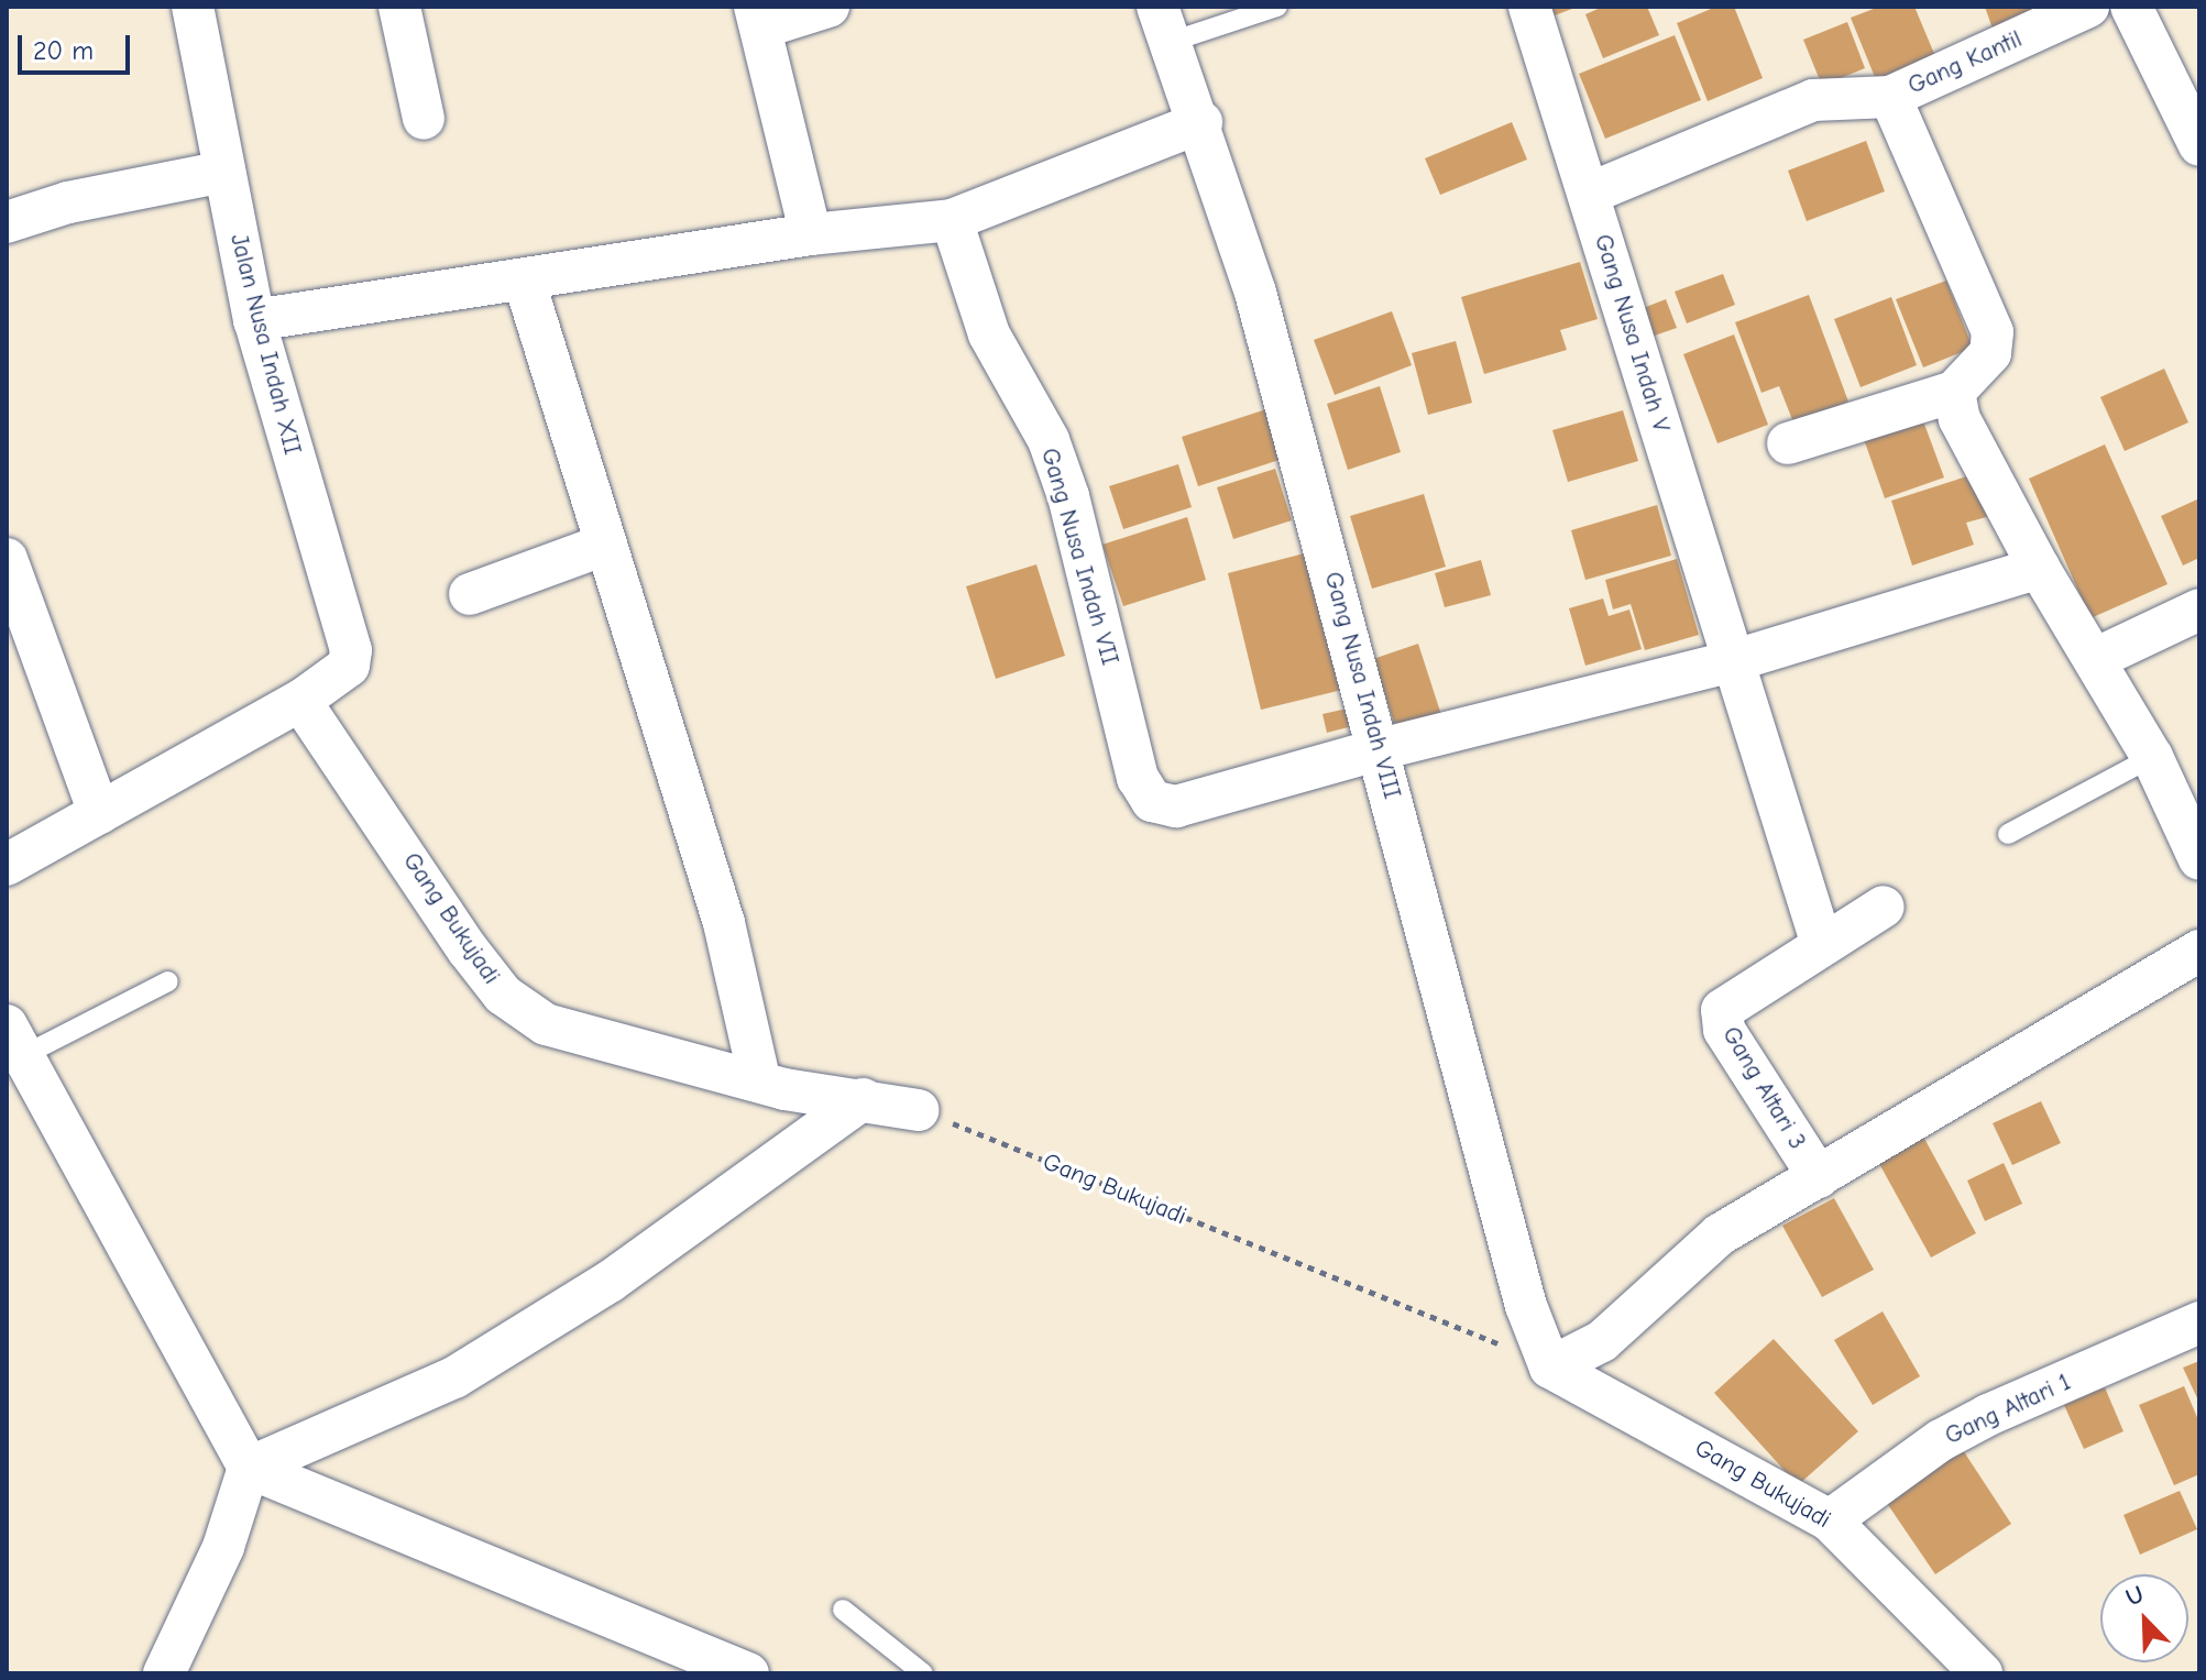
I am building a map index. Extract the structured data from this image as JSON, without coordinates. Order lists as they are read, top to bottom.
{
  "streets": {
    "street": [
      "Gang Kantil",
      "Gang Nusa Indah V",
      "Jalan Nusa Indah XII",
      "Gang Nusa Indah VII",
      "Gang Nusa Indah VIII",
      "Gang Bukujadi",
      "Gang Altari 3",
      "Gang Altari 1"
    ]
  },
  "crossings": [
    ["Jalan Nusa Indah XII", "Gang Bukujadi"],
    ["Gang Nusa Indah VII", "Gang Nusa Indah VIII"],
    ["Gang Nusa Indah VIII", "Gang Bukujadi"],
    ["Gang Bukujadi", "Gang Altari 1"]
  ],
  "scale_bar": "20 m",
  "north": "top left"
}
